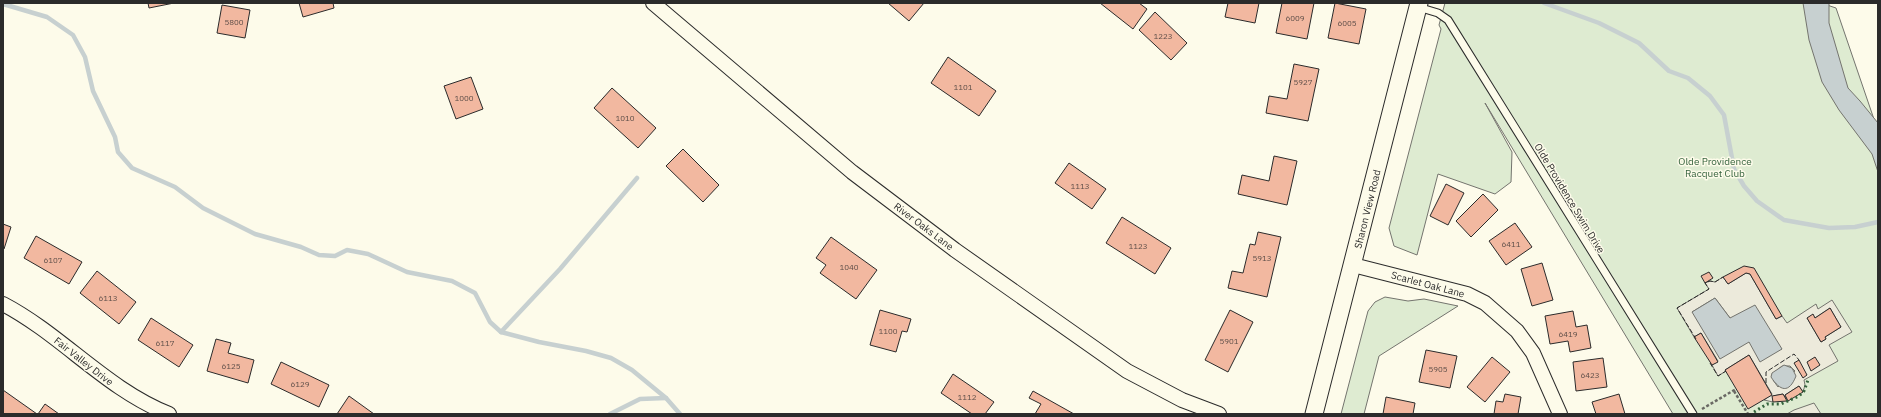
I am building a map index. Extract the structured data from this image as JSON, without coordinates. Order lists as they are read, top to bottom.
{
  "streets": {
    "street": [
      "Sharon View Road",
      "River Oaks Lane",
      "Scarlet Oak Lane",
      "Fair Valley Drive"
    ],
    "lane": ["Olde Providence Swim Drive"]
  },
  "crossings": [
    ["Olde Providence Swim Drive", "Sharon View Road"],
    ["Sharon View Road", "Scarlet Oak Lane"]
  ],
  "parks": ["Olde Providence Racquet Club"],
  "house_numbers": [
    "6009",
    "5800",
    "6005",
    "1223",
    "5927",
    "1101",
    "1000",
    "1010",
    "1113",
    "6411",
    "1123",
    "5913",
    "6107",
    "1040",
    "6113",
    "1100",
    "6419",
    "5901",
    "6117",
    "6125",
    "5905",
    "6423",
    "6129",
    "1112"
  ]
}
